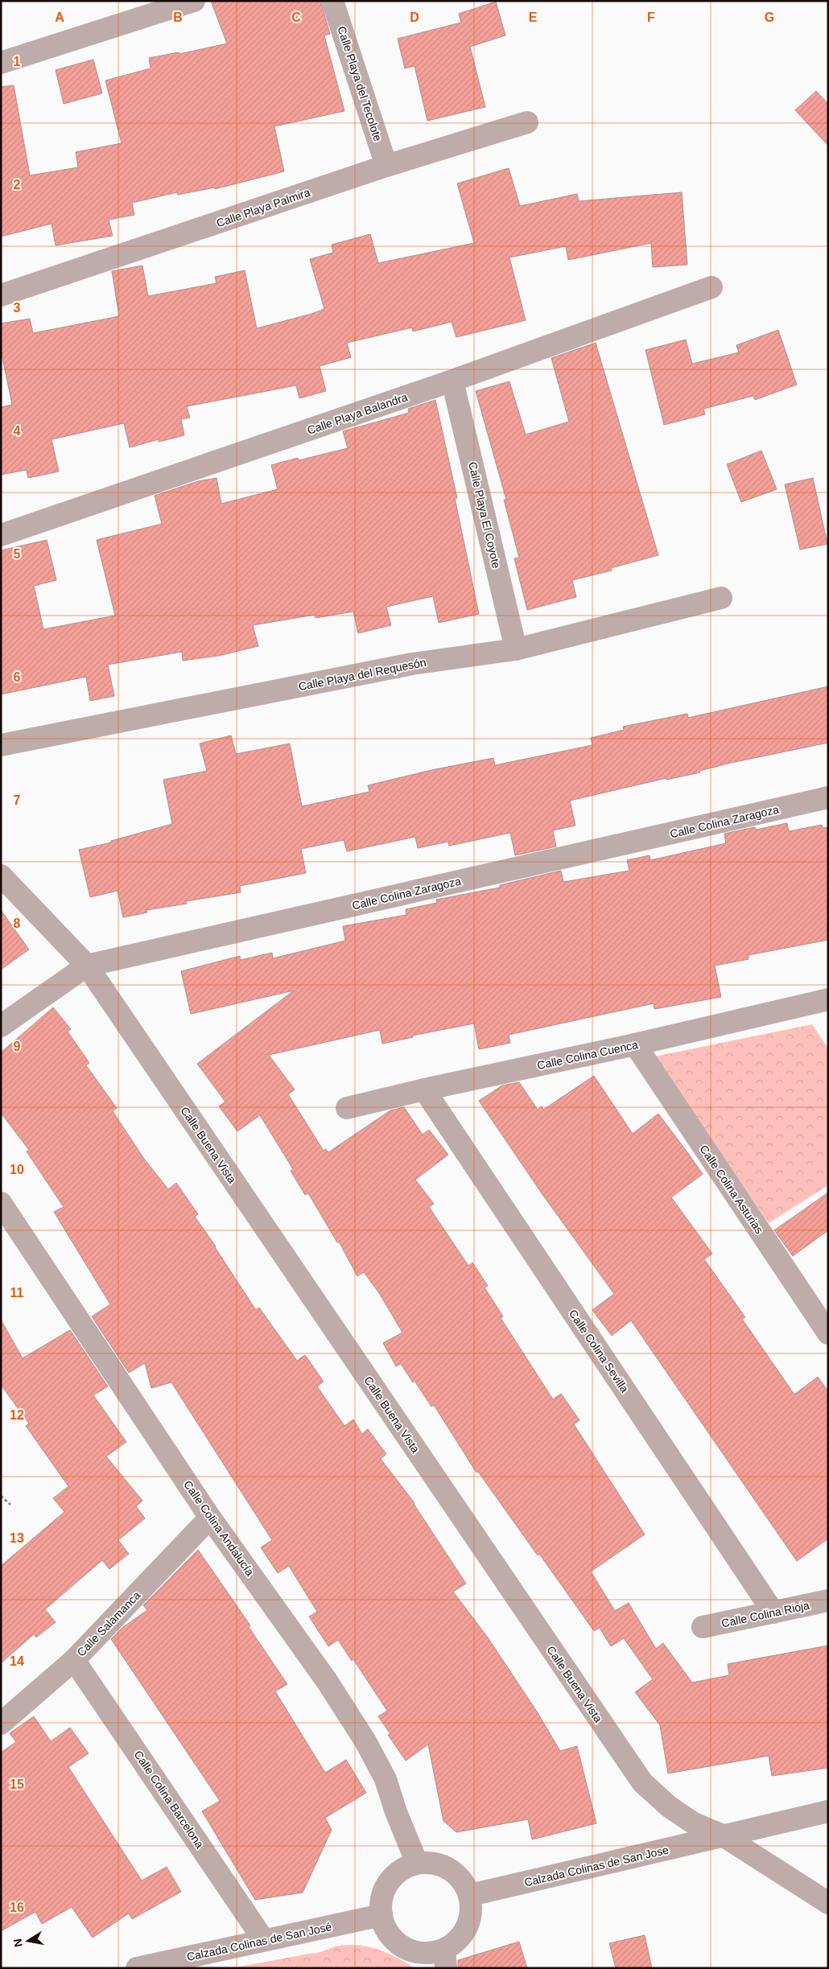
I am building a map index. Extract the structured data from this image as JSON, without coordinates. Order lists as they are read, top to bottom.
{
  "streets": {
    "street": [
      "Calle Playa del Tecolote",
      "Calle Playa Palmira",
      "Calle Playa Balandra",
      "Calle Playa El Coyote",
      "Calle Playa del Requesón",
      "Calle Colina Zaragoza",
      "Calle Colina Cuenca",
      "Calle Buena Vista",
      "Calle Colina Asturias",
      "Calle Colina Sevilla",
      "Calle Colina Andalucía",
      "Calle Colina Rioja",
      "Calle Salamanca",
      "Calle Colina Barcelona",
      "Calzada Colinas de San Jose",
      "Calzada Colinas de San José"
    ]
  },
  "crossings": [
    ["Calle Playa del Tecolote", "Calle Playa Palmira"],
    ["Calle Playa Balandra", "Calle Playa El Coyote"],
    ["Calle Playa El Coyote", "Calle Playa del Requesón"],
    ["Calle Colina Zaragoza", "Calle Buena Vista"],
    ["Calle Colina Cuenca", "Calle Colina Asturias"],
    ["Calle Colina Cuenca", "Calle Colina Sevilla"],
    ["Calle Buena Vista", "Calzada Colinas de San Jose"],
    ["Calle Colina Sevilla", "Calle Colina Rioja"],
    ["Calle Colina Andalucía", "Calle Salamanca"],
    ["Calle Colina Andalucía", "Calzada Colinas de San Jose"],
    ["Calle Colina Andalucía", "Calzada Colinas de San José"],
    ["Calle Salamanca", "Calle Colina Barcelona"],
    ["Calle Colina Barcelona", "Calzada Colinas de San José"],
    ["Calzada Colinas de San Jose", "Calzada Colinas de San José"]
  ],
  "north": "left",
  "grid": {
    "columns": [
      "A",
      "B",
      "C",
      "D",
      "E",
      "F",
      "G"
    ],
    "rows": [
      "1",
      "2",
      "3",
      "4",
      "5",
      "6",
      "7",
      "8",
      "9",
      "10",
      "11",
      "12",
      "13",
      "14",
      "15",
      "16"
    ]
  }
}
